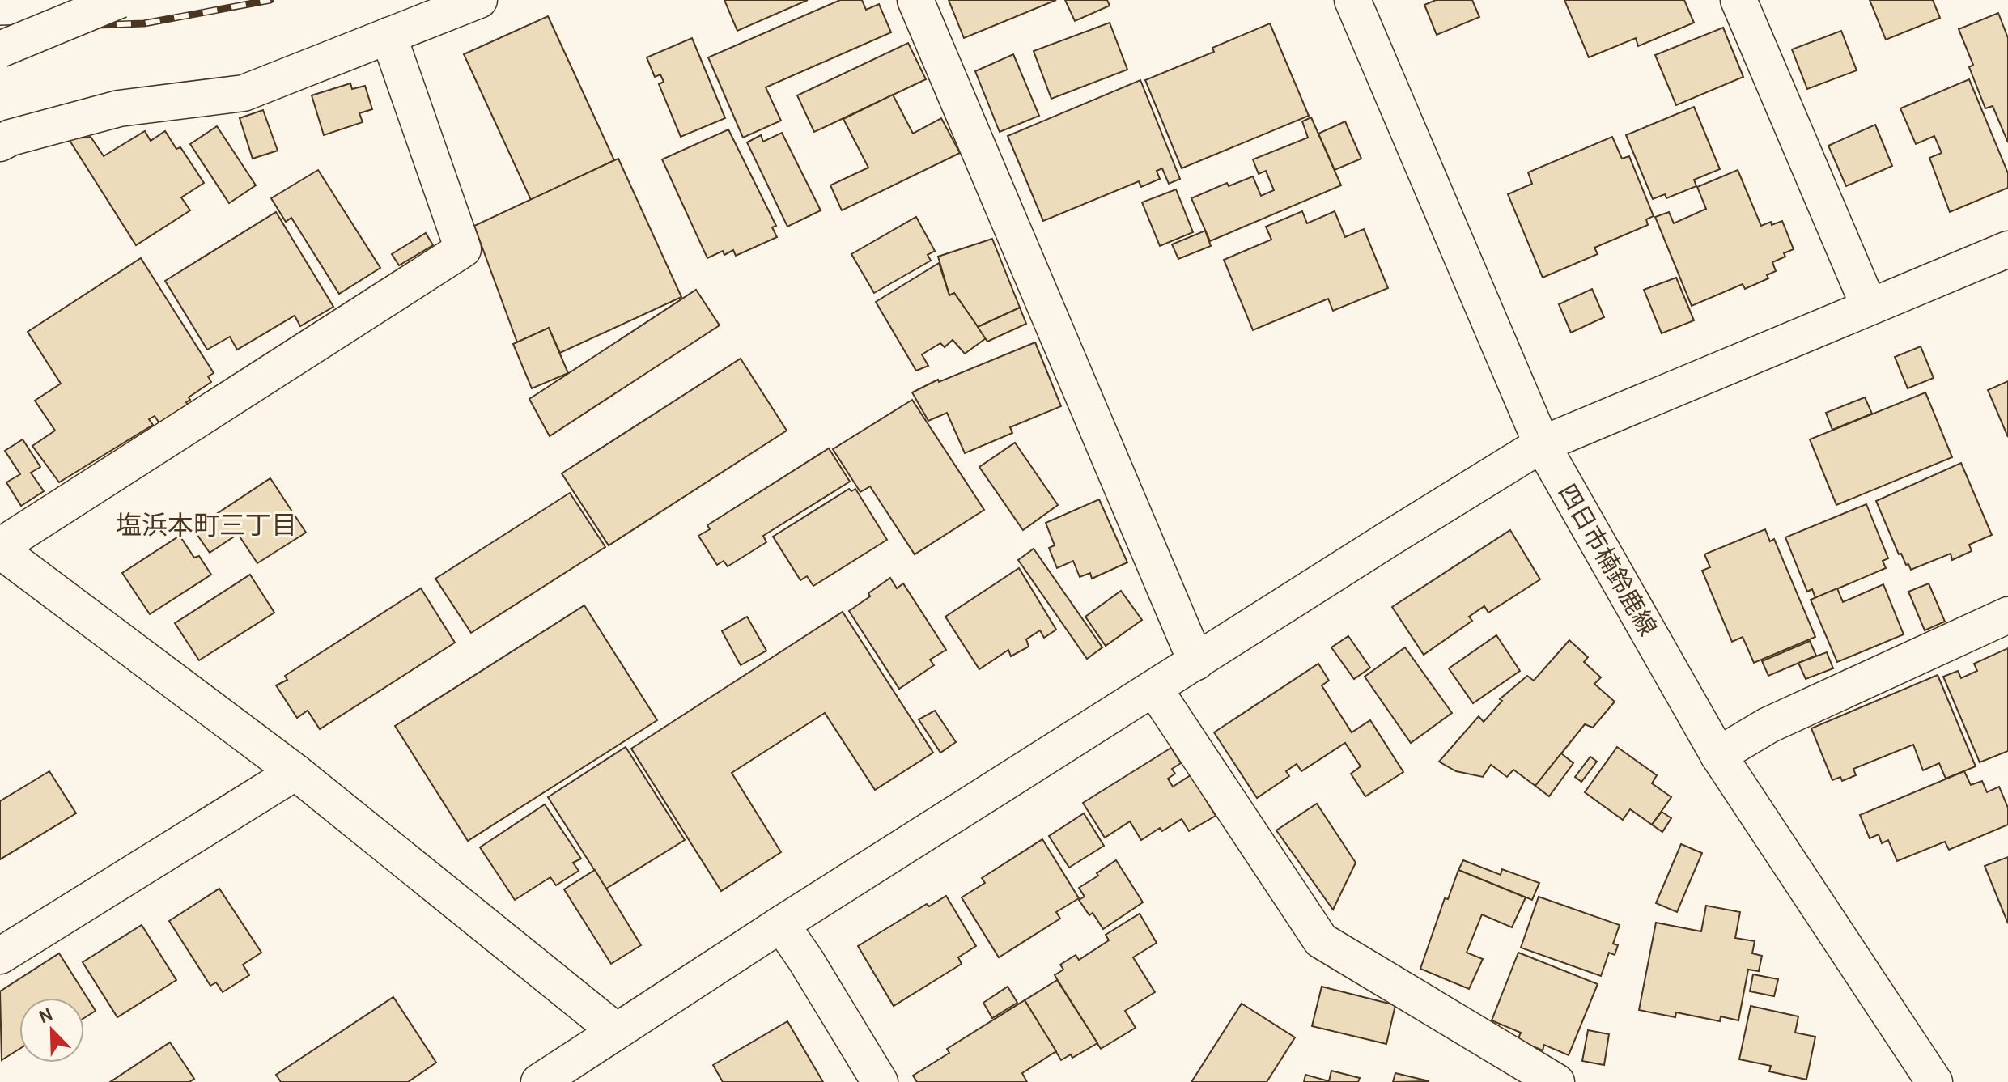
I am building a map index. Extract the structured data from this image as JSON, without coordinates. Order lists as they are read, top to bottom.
{
  "streets": {
    "street": ["四日市楠鈴鹿線"]
  },
  "districts": ["塩浜本町三丁目"],
  "north": "top left"
}
